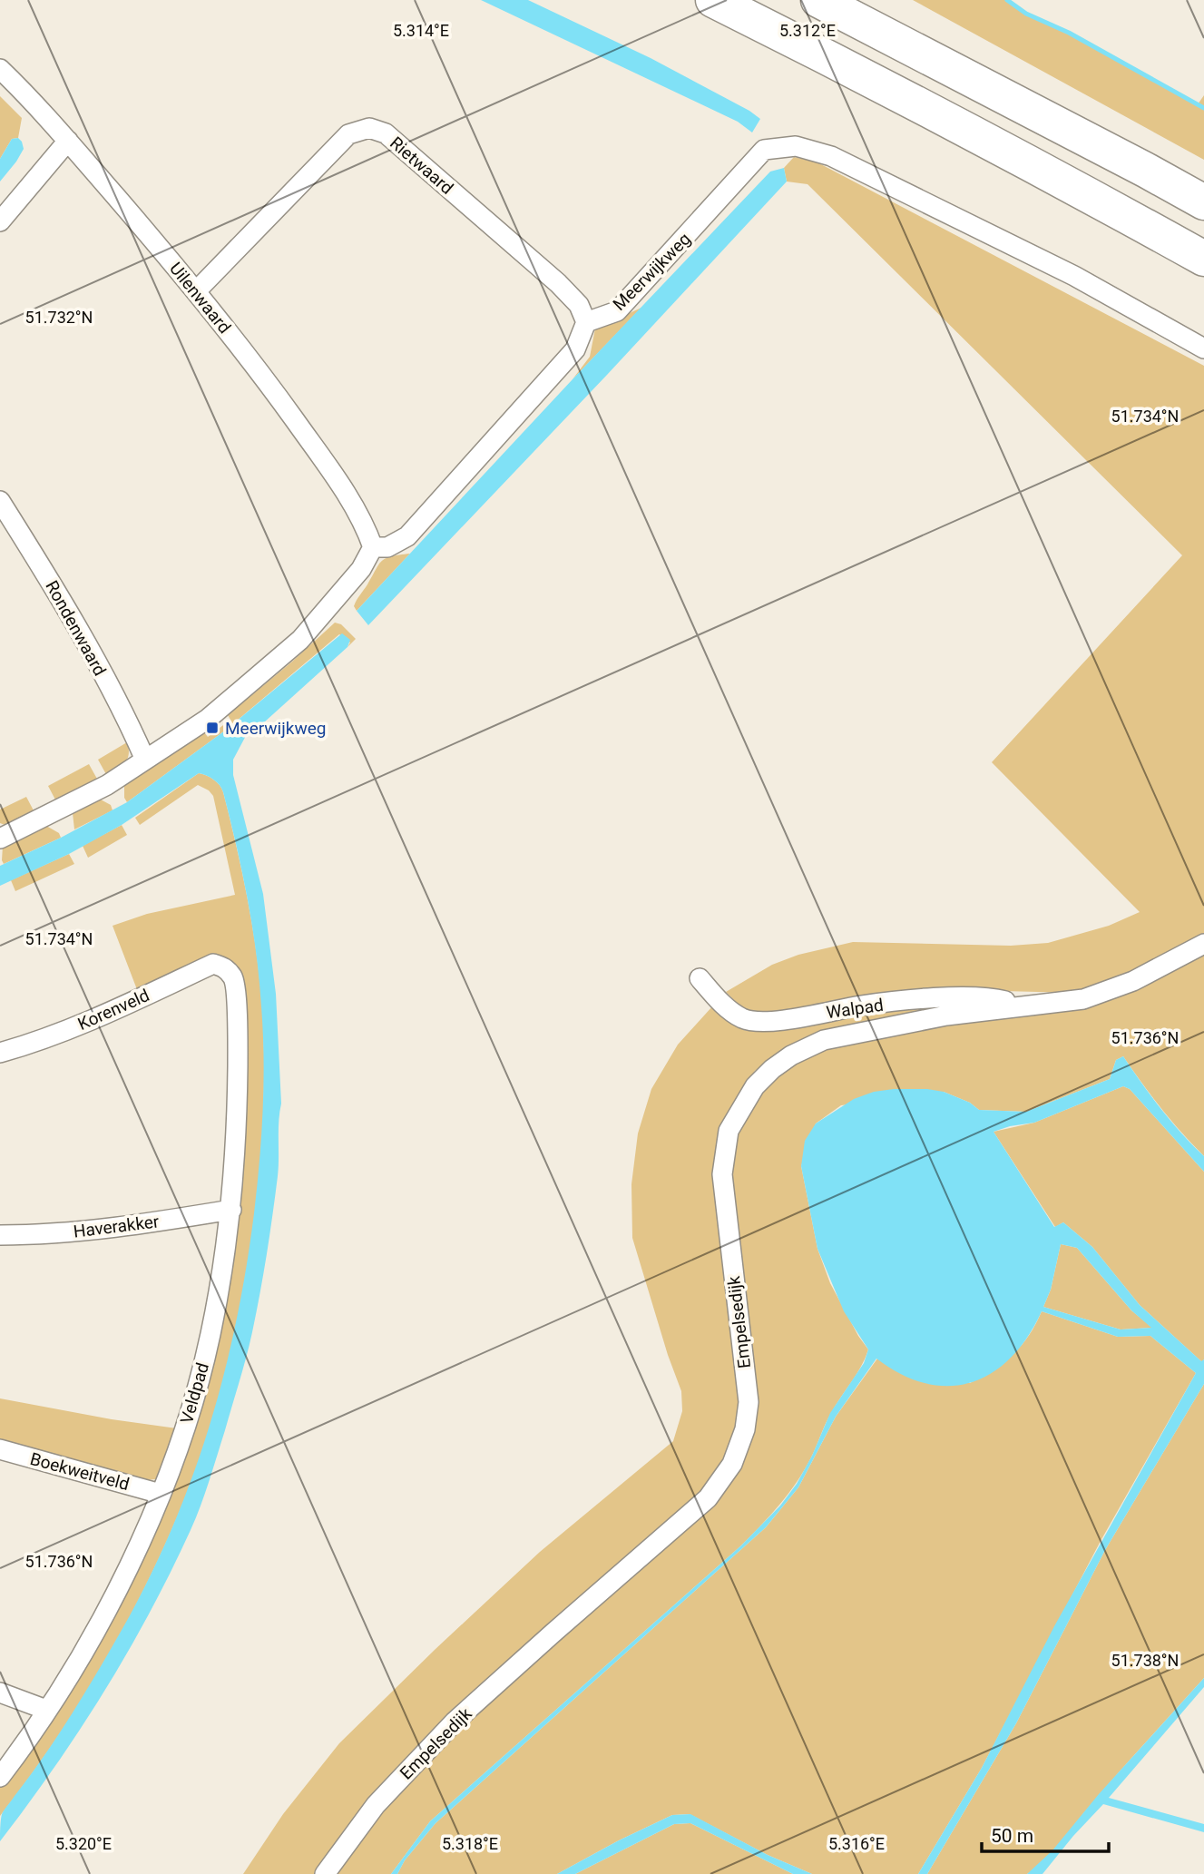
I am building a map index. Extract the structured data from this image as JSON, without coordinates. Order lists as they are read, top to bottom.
{
  "streets": {
    "street": [
      "Rietwaard",
      "Meerwijkweg",
      "Uilenwaard",
      "Rondenwaard",
      "Walpad",
      "Korenveld",
      "Haverakker",
      "Empelsedijk",
      "Veldpad",
      "Boekweitveld"
    ]
  },
  "crossings": [
    ["Rietwaard", "Meerwijkweg"],
    ["Rietwaard", "Uilenwaard"],
    ["Walpad", "Empelsedijk"],
    ["Korenveld", "Veldpad"],
    ["Haverakker", "Veldpad"],
    ["Veldpad", "Boekweitveld"]
  ],
  "places": {
    "transit": ["Meerwijkweg"]
  },
  "scale_bar": "50 m",
  "coordinates": [
    "5.314°E",
    "5.312°E",
    "51.732°N",
    "51.734°N",
    "51.736°N",
    "51.738°N",
    "5.320°E",
    "5.318°E",
    "5.316°E"
  ]
}
